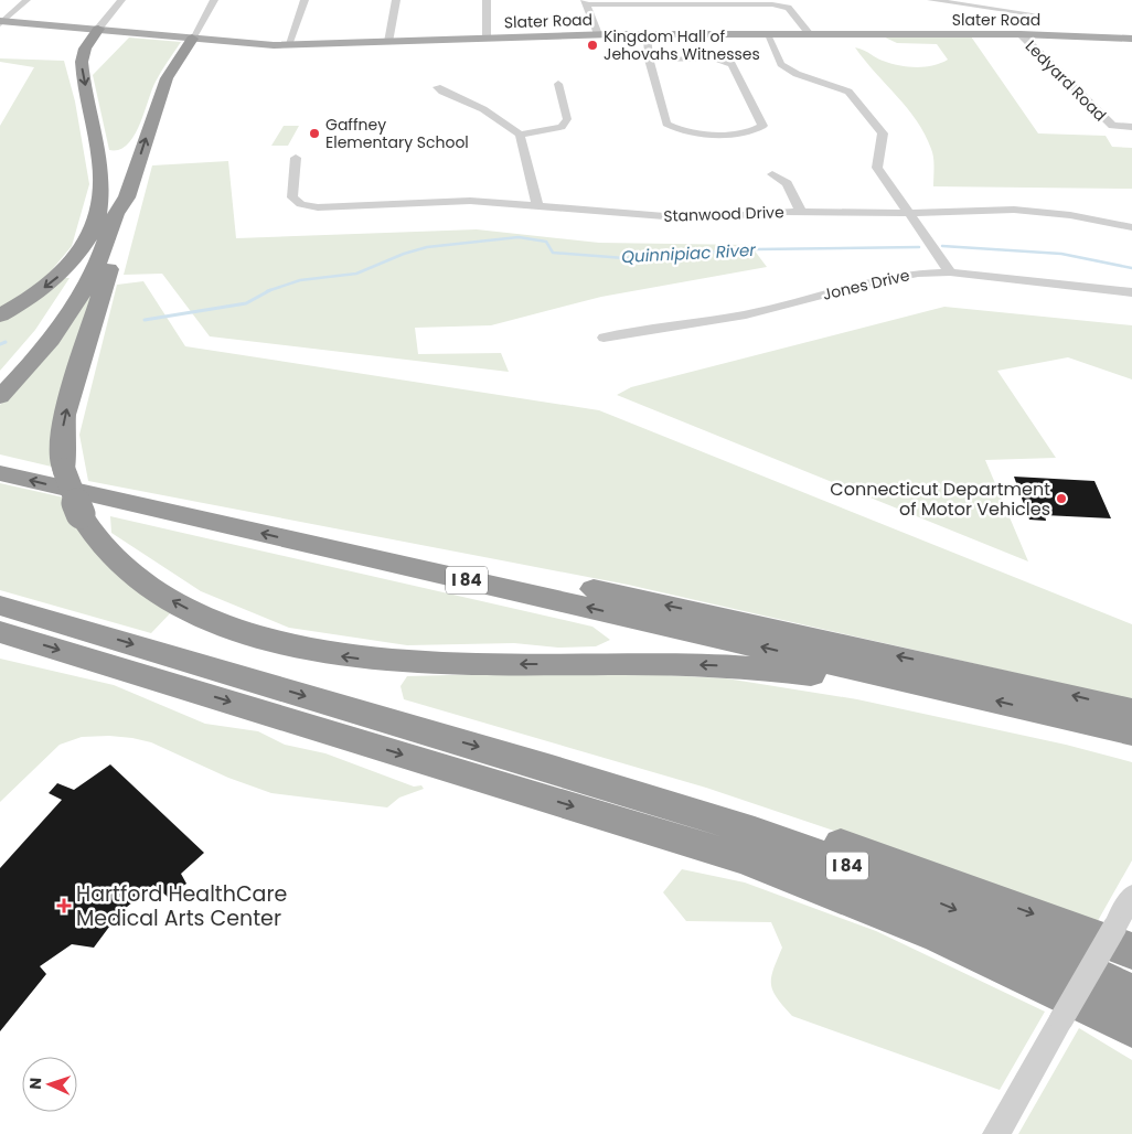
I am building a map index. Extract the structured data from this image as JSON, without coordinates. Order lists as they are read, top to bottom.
{
  "streets": {
    "highway": ["I 84"],
    "main road": ["Slater Road"],
    "street": ["Ledyard Road", "Stanwood Drive", "Jones Drive"]
  },
  "crossings": [
    ["Slater Road", "Ledyard Road"]
  ],
  "water": ["Quinnipiac River"],
  "places": {
    "other": ["Kingdom Hall of Jehovahs Witnesses", "Gaffney Elementary School", "Connecticut Department of Motor Vehicles"],
    "health": ["Hartford HealthCare Medical Arts Center"]
  },
  "north": "left"
}
